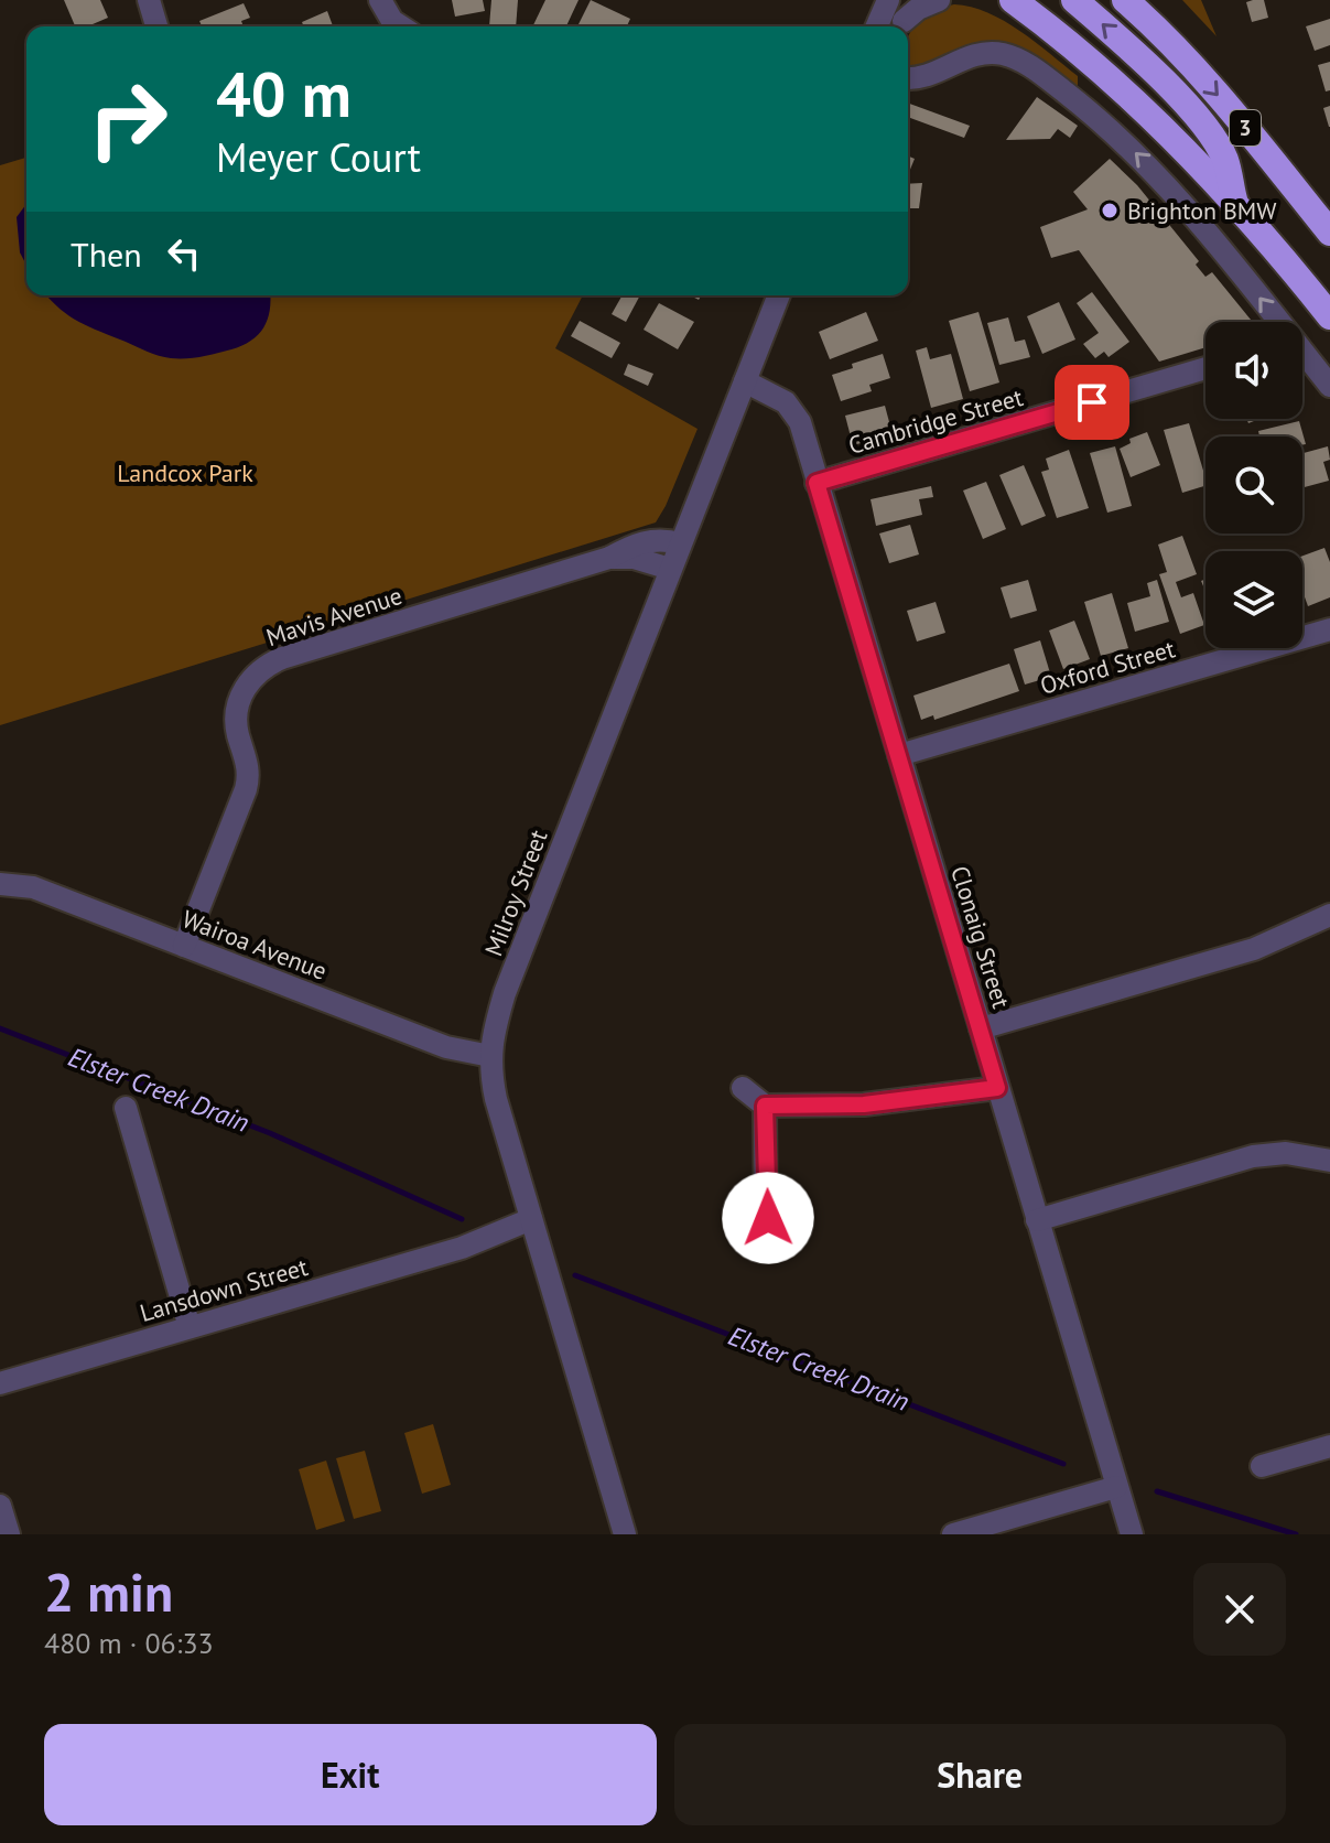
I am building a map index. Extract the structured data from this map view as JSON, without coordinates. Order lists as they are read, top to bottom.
{
  "streets": {
    "highway": ["3"],
    "street": [
      "Cambridge Street",
      "Mavis Avenue",
      "Oxford Street",
      "Milroy Street",
      "Clonaig Street",
      "Wairoa Avenue",
      "Lansdown Street"
    ]
  },
  "crossings": [
    ["Cambridge Street", "Clonaig Street"],
    ["Mavis Avenue", "Milroy Street"],
    ["Mavis Avenue", "Wairoa Avenue"],
    ["Oxford Street", "Clonaig Street"],
    ["Milroy Street", "Clonaig Street"],
    ["Milroy Street", "Wairoa Avenue"],
    ["Milroy Street", "Lansdown Street"]
  ],
  "water": ["Elster Creek Drain"],
  "parks": ["Landcox Park"],
  "places": ["Brighton BMW"],
  "page": {
    "turn": ["40 m", "Meyer Court"],
    "then": "Then",
    "heading": ["2 min", "480 m · 06:33"],
    "buttons": ["Exit", "Share"]
  }
}
